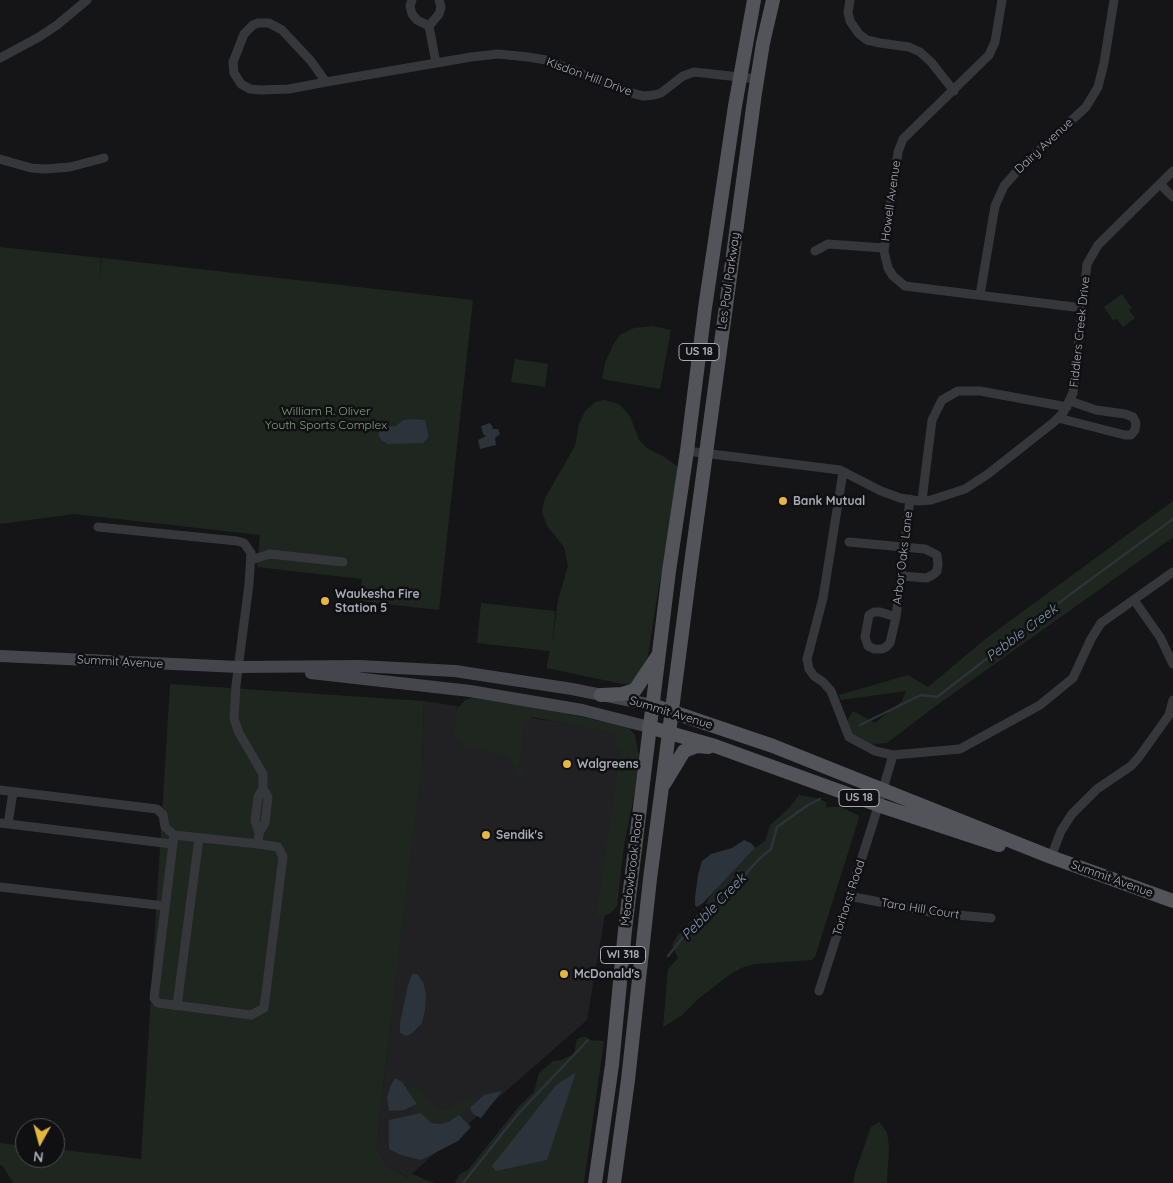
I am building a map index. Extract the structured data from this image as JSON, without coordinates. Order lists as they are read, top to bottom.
{
  "streets": {
    "main road": [
      "Les Paul Parkway",
      "US 18",
      "Summit Avenue",
      "Meadowbrook Road",
      "WI 318"
    ],
    "street": [
      "Kisdon Hill Drive",
      "Dairy Avenue",
      "Howell Avenue",
      "Fiddlers Creek Drive",
      "Arbor Oaks Lane",
      "Torhorst Road",
      "Tara Hill Court"
    ]
  },
  "crossings": [
    ["Kisdon Hill Drive", "Les Paul Parkway"],
    ["Dairy Avenue", "Howell Avenue"],
    ["Howell Avenue", "Fiddlers Creek Drive"],
    ["Les Paul Parkway", "Fiddlers Creek Drive"],
    ["Les Paul Parkway", "Summit Avenue"],
    ["Les Paul Parkway", "Meadowbrook Road"],
    ["Fiddlers Creek Drive", "Arbor Oaks Lane"],
    ["Summit Avenue", "Meadowbrook Road"],
    ["Summit Avenue", "Torhorst Road"],
    ["Torhorst Road", "Tara Hill Court"]
  ],
  "water": ["Pebble Creek"],
  "parks": ["William R. Oliver Youth Sports Complex"],
  "places": [
    "Bank Mutual",
    "Waukesha Fire Station 5",
    "Walgreens",
    "Sendik's",
    "McDonald's"
  ],
  "north": "bottom"
}
